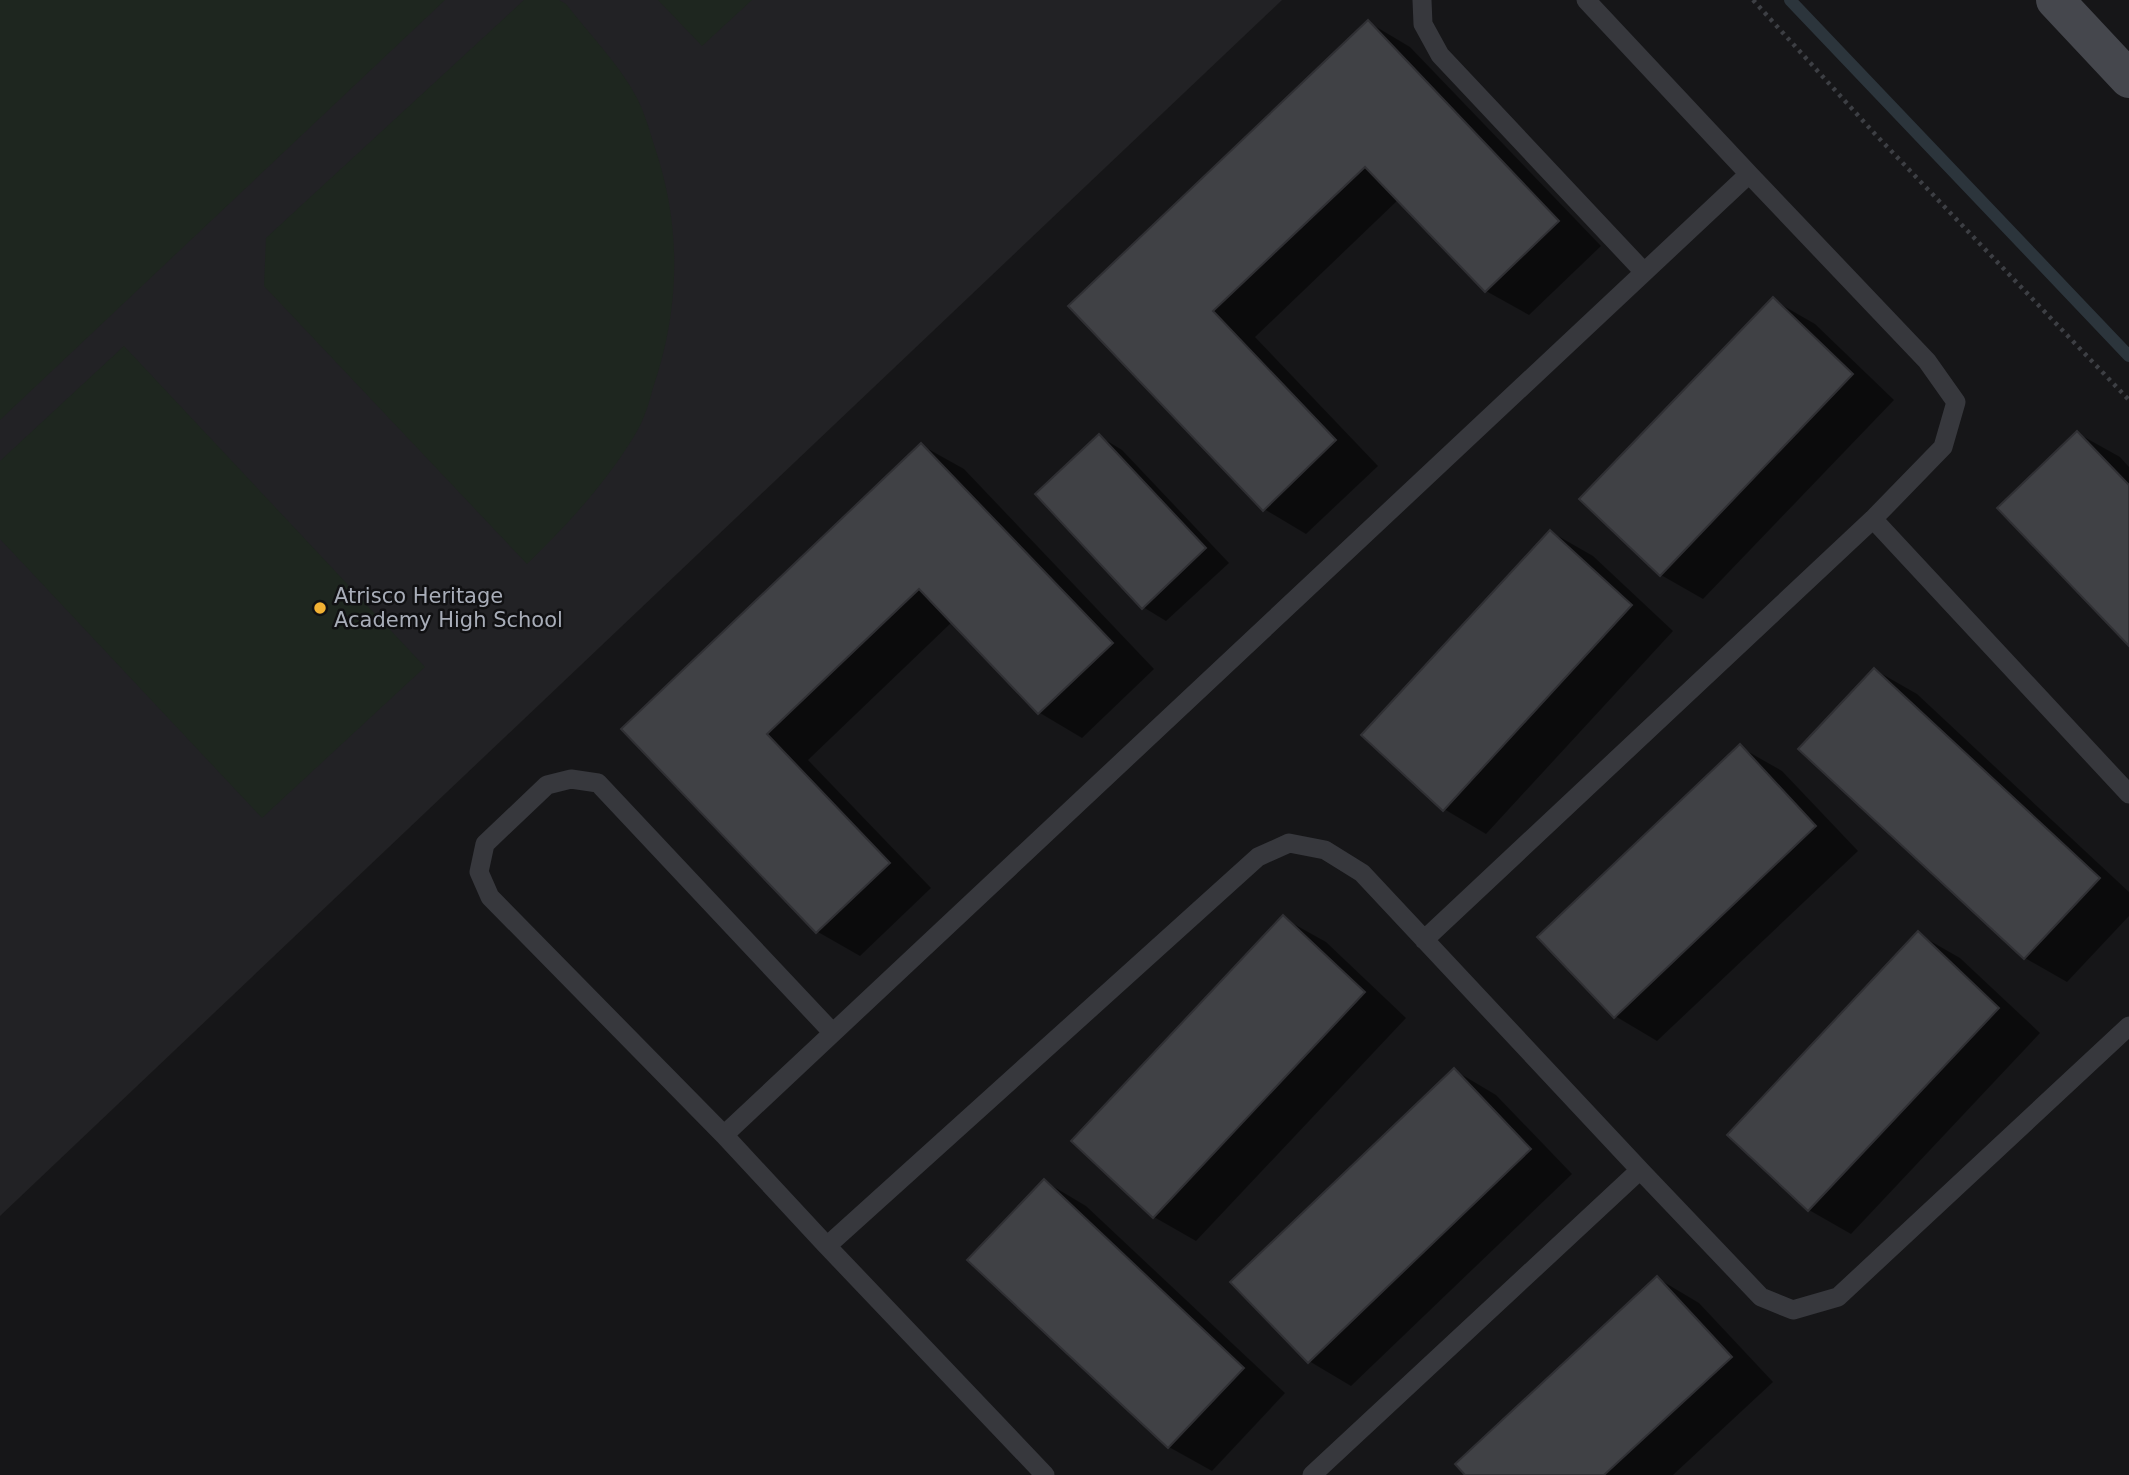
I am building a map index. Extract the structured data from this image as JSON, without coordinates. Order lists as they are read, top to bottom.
{
  "places": ["Atrisco Heritage Academy High School"]
}
